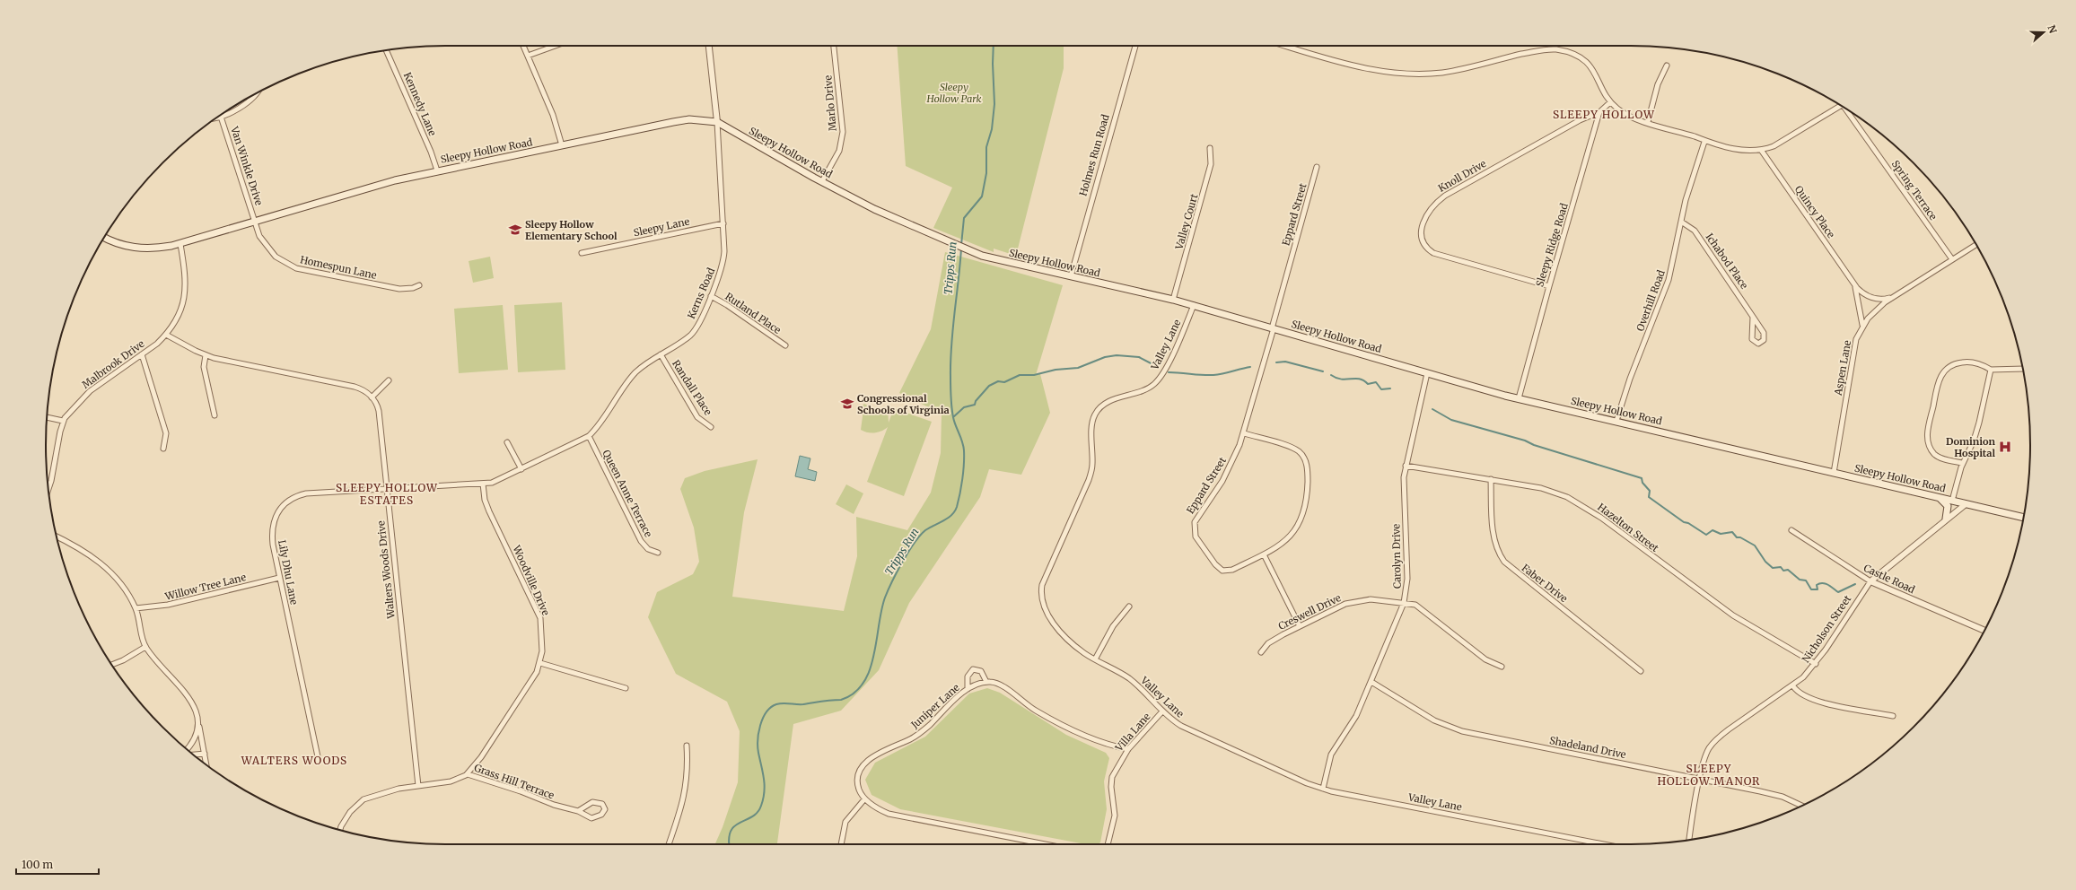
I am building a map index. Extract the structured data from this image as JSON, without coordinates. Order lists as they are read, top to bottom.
{
  "streets": {
    "main road": ["Sleepy Hollow Road"],
    "street": [
      "Marlo Drive",
      "Kennedy Lane",
      "Holmes Run Road",
      "Van Winkle Drive",
      "Knoll Drive",
      "Spring Terrace",
      "Quincy Place",
      "Eppard Street",
      "Valley Court",
      "Sleepy Lane",
      "Sleepy Ridge Road",
      "Ichabod Place",
      "Homespun Lane",
      "Kerns Road",
      "Overhill Road",
      "Rutland Place",
      "Valley Lane",
      "Malbrook Drive",
      "Aspen Lane",
      "Randall Place",
      "Queen Anne Terrace",
      "Hazelton Street",
      "Carolyn Drive",
      "Walters Woods Drive",
      "Lily Dhu Lane",
      "Castle Road",
      "Woodville Drive",
      "Faber Drive",
      "Willow Tree Lane",
      "Creswell Drive",
      "Nicholson Street",
      "Juniper Lane",
      "Villa Lane",
      "Shadeland Drive",
      "Grass Hill Terrace"
    ]
  },
  "crossings": [
    ["Marlo Drive", "Sleepy Hollow Road"],
    ["Kennedy Lane", "Sleepy Hollow Road"],
    ["Sleepy Hollow Road", "Holmes Run Road"],
    ["Sleepy Hollow Road", "Van Winkle Drive"],
    ["Sleepy Hollow Road", "Eppard Street"],
    ["Sleepy Hollow Road", "Valley Court"],
    ["Sleepy Hollow Road", "Sleepy Ridge Road"],
    ["Sleepy Hollow Road", "Homespun Lane"],
    ["Sleepy Hollow Road", "Kerns Road"],
    ["Sleepy Hollow Road", "Overhill Road"],
    ["Sleepy Hollow Road", "Valley Lane"],
    ["Sleepy Hollow Road", "Malbrook Drive"],
    ["Sleepy Hollow Road", "Aspen Lane"],
    ["Sleepy Hollow Road", "Carolyn Drive"],
    ["Sleepy Hollow Road", "Nicholson Street"],
    ["Van Winkle Drive", "Homespun Lane"],
    ["Knoll Drive", "Sleepy Ridge Road"],
    ["Spring Terrace", "Aspen Lane"],
    ["Quincy Place", "Aspen Lane"],
    ["Sleepy Lane", "Kerns Road"],
    ["Ichabod Place", "Overhill Road"],
    ["Kerns Road", "Rutland Place"],
    ["Kerns Road", "Randall Place"],
    ["Kerns Road", "Queen Anne Terrace"],
    ["Kerns Road", "Lily Dhu Lane"],
    ["Kerns Road", "Woodville Drive"],
    ["Valley Lane", "Carolyn Drive"],
    ["Valley Lane", "Villa Lane"],
    ["Hazelton Street", "Carolyn Drive"],
    ["Hazelton Street", "Faber Drive"],
    ["Hazelton Street", "Nicholson Street"],
    ["Carolyn Drive", "Creswell Drive"],
    ["Carolyn Drive", "Shadeland Drive"],
    ["Walters Woods Drive", "Lily Dhu Lane"],
    ["Walters Woods Drive", "Grass Hill Terrace"],
    ["Lily Dhu Lane", "Woodville Drive"],
    ["Lily Dhu Lane", "Willow Tree Lane"],
    ["Castle Road", "Nicholson Street"],
    ["Woodville Drive", "Grass Hill Terrace"],
    ["Nicholson Street", "Shadeland Drive"]
  ],
  "districts": [
    "SLEEPY HOLLOW",
    "SLEEPY HOLLOW ESTATES",
    "WALTERS WOODS",
    "SLEEPY HOLLOW MANOR"
  ],
  "water": ["Tripps Run"],
  "parks": ["Sleepy Hollow Park"],
  "places": {
    "school or university": ["Sleepy Hollow Elementary School", "Congressional Schools of Virginia"],
    "hospital": ["Dominion Hospital"]
  },
  "scale_bar": "100 m",
  "north": "right"
}
